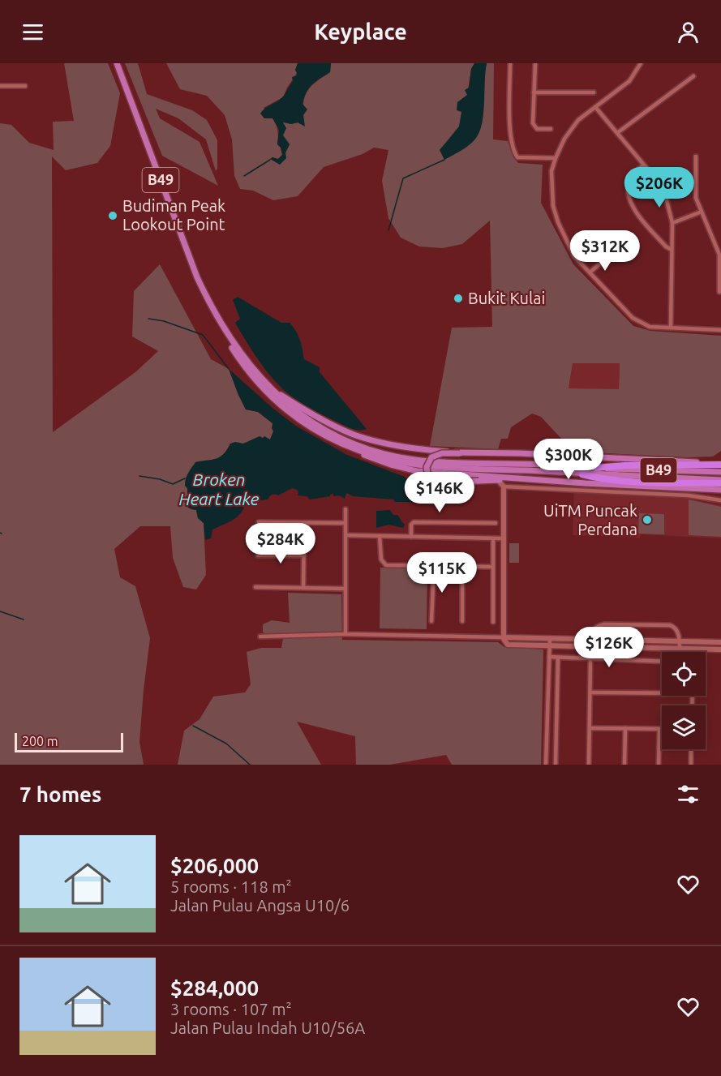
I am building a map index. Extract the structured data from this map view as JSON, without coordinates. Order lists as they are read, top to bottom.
{
  "streets": {
    "main road": ["B49"]
  },
  "water": ["Broken Heart Lake"],
  "places": ["Budiman Peak Lookout Point", "Bukit Kulai", "UiTM Puncak Perdana"],
  "scale_bar": "200 m",
  "page": {
    "header": "Keyplace",
    "price": [
      "$206K",
      "$312K",
      "$300K",
      "$146K",
      "$284K",
      "$115K",
      "$126K"
    ],
    "scale": "200 m",
    "heading": "7 homes",
    "list": [
      {
        "name": "$206,000",
        "note": "5 rooms · 118 m² · Jalan Pulau Angsa U10/6"
      },
      {
        "name": "$284,000",
        "note": "3 rooms · 107 m² · Jalan Pulau Indah U10/56A"
      }
    ]
  }
}
